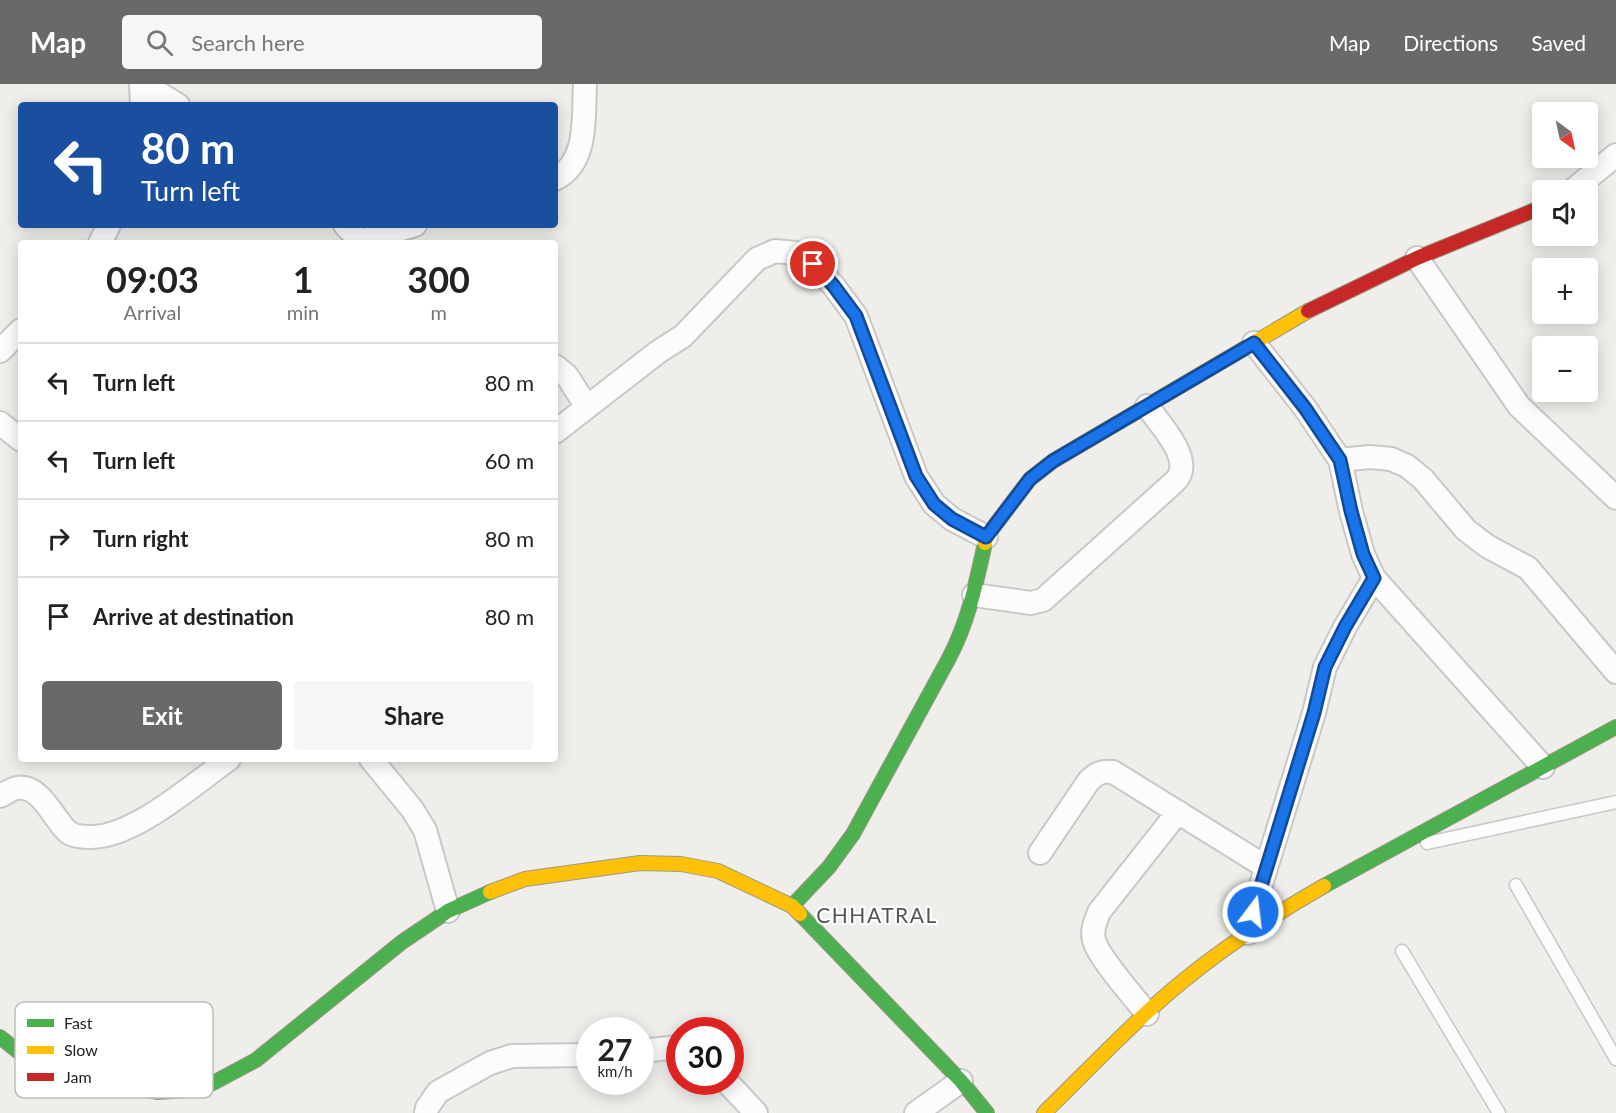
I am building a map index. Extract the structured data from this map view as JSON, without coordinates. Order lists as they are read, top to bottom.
{
  "districts": ["CHHATRAL"],
  "legend": ["Fast", "Slow", "Jam"],
  "north": "bottom right",
  "page": {
    "header": "Map",
    "search": "Search here",
    "nav": ["Map", "Directions", "Saved"],
    "map_buttons": ["+", "−"],
    "turn": ["80 m", "Turn left"],
    "eta": [
      "09:03",
      "Arrival",
      "1",
      "min",
      "300",
      "m"
    ],
    "list": [
      {
        "name": "Turn left",
        "value": "80 m"
      },
      {
        "name": "Turn left",
        "value": "60 m"
      },
      {
        "name": "Turn right",
        "value": "80 m"
      },
      {
        "name": "Arrive at destination",
        "value": "80 m"
      }
    ],
    "buttons": ["Exit", "Share"],
    "speed": "27 km/h",
    "limit": "30"
  }
}
